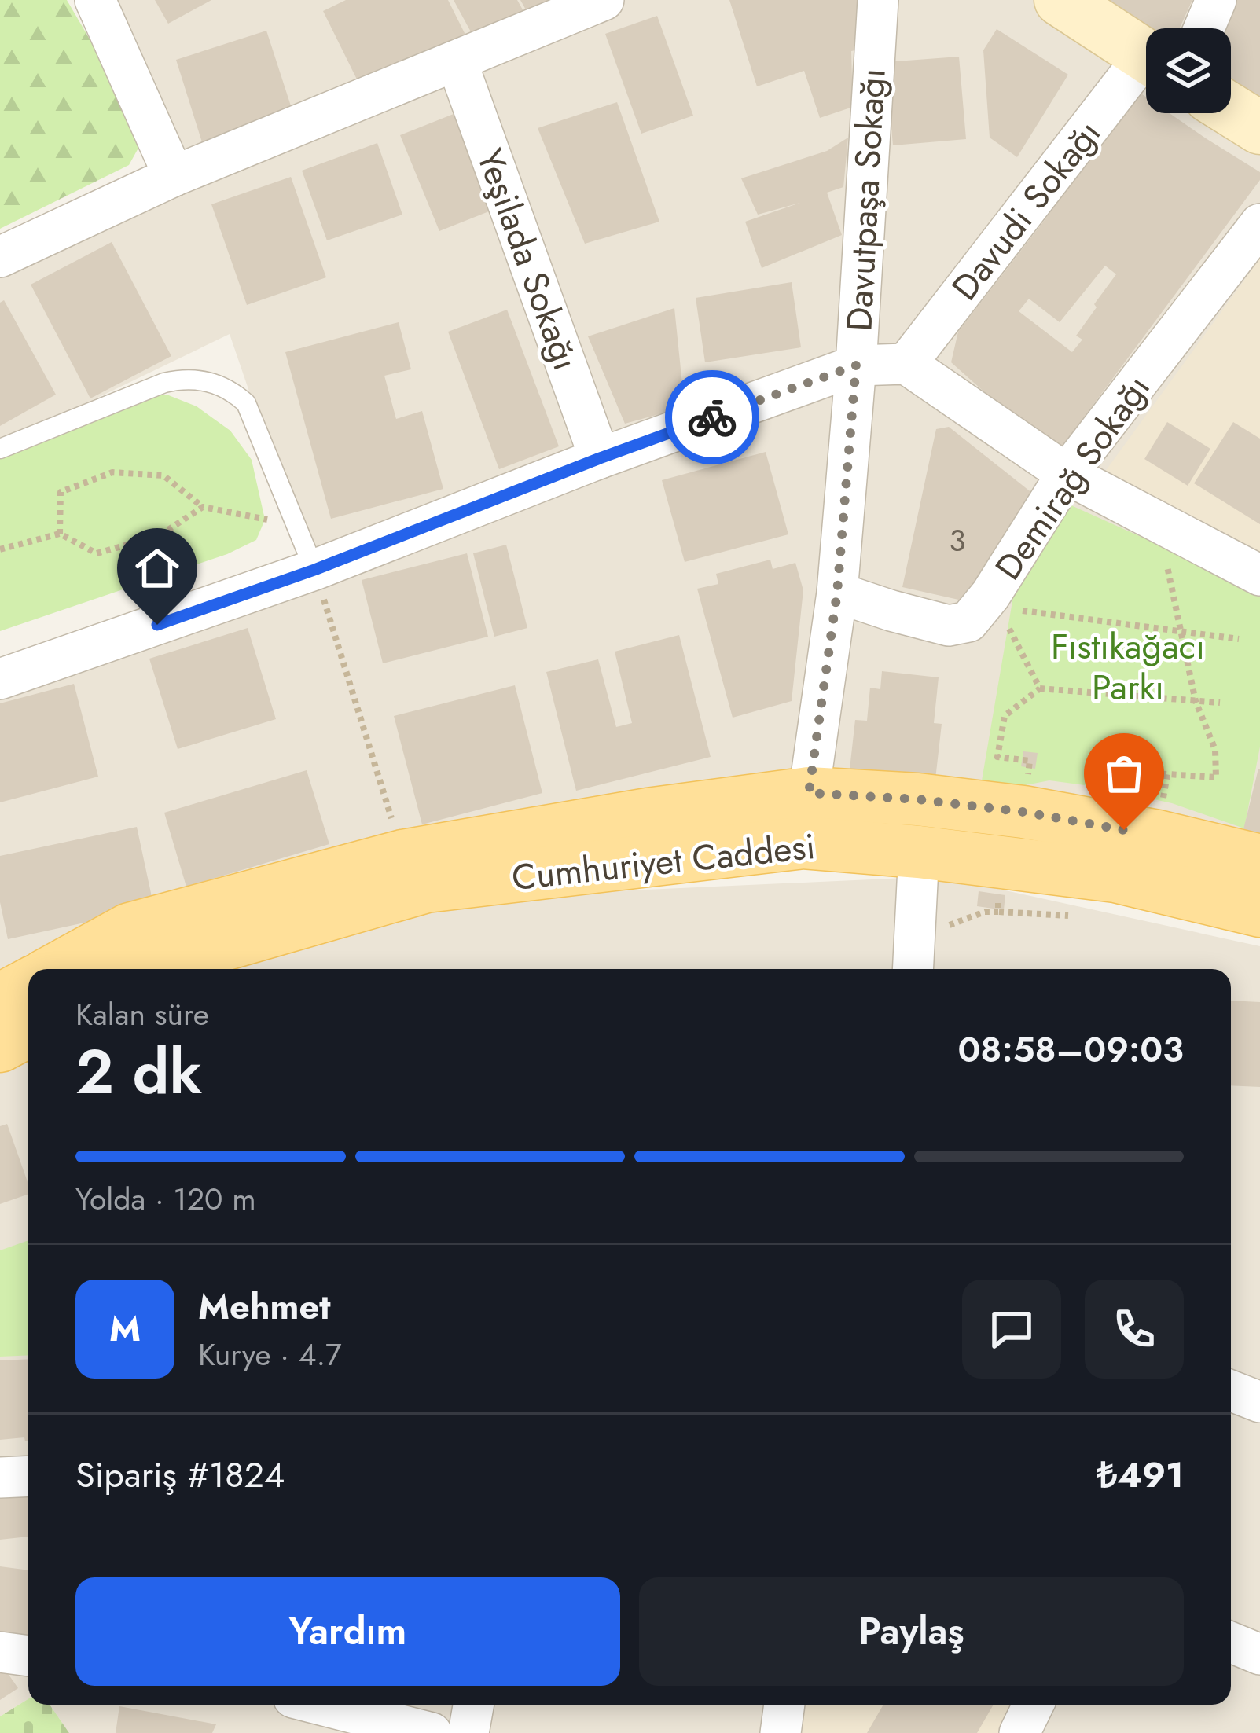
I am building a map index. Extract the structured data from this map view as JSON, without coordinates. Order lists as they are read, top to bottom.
{
  "streets": {
    "main road": ["Cumhuriyet Caddesi"],
    "street": [
      "Davutpaşa Sokağı",
      "Davudi Sokağı",
      "Yeşilada Sokağı",
      "Demirağ Sokağı"
    ]
  },
  "crossings": [
    ["Davutpaşa Sokağı", "Demirağ Sokağı"],
    ["Davutpaşa Sokağı", "Cumhuriyet Caddesi"]
  ],
  "parks": ["Fıstıkağacı Parkı"],
  "house_numbers": ["3"],
  "page": {
    "heading": ["2 dk", "Kalan süre", "08:58–09:03"],
    "panel": [
      "Mehmet",
      "Kurye · 4.7",
      "Sipariş #1824",
      "₺491"
    ],
    "bar": "Yolda · 120 m",
    "round": "M",
    "buttons": ["Yardım", "Paylaş"]
  }
}
